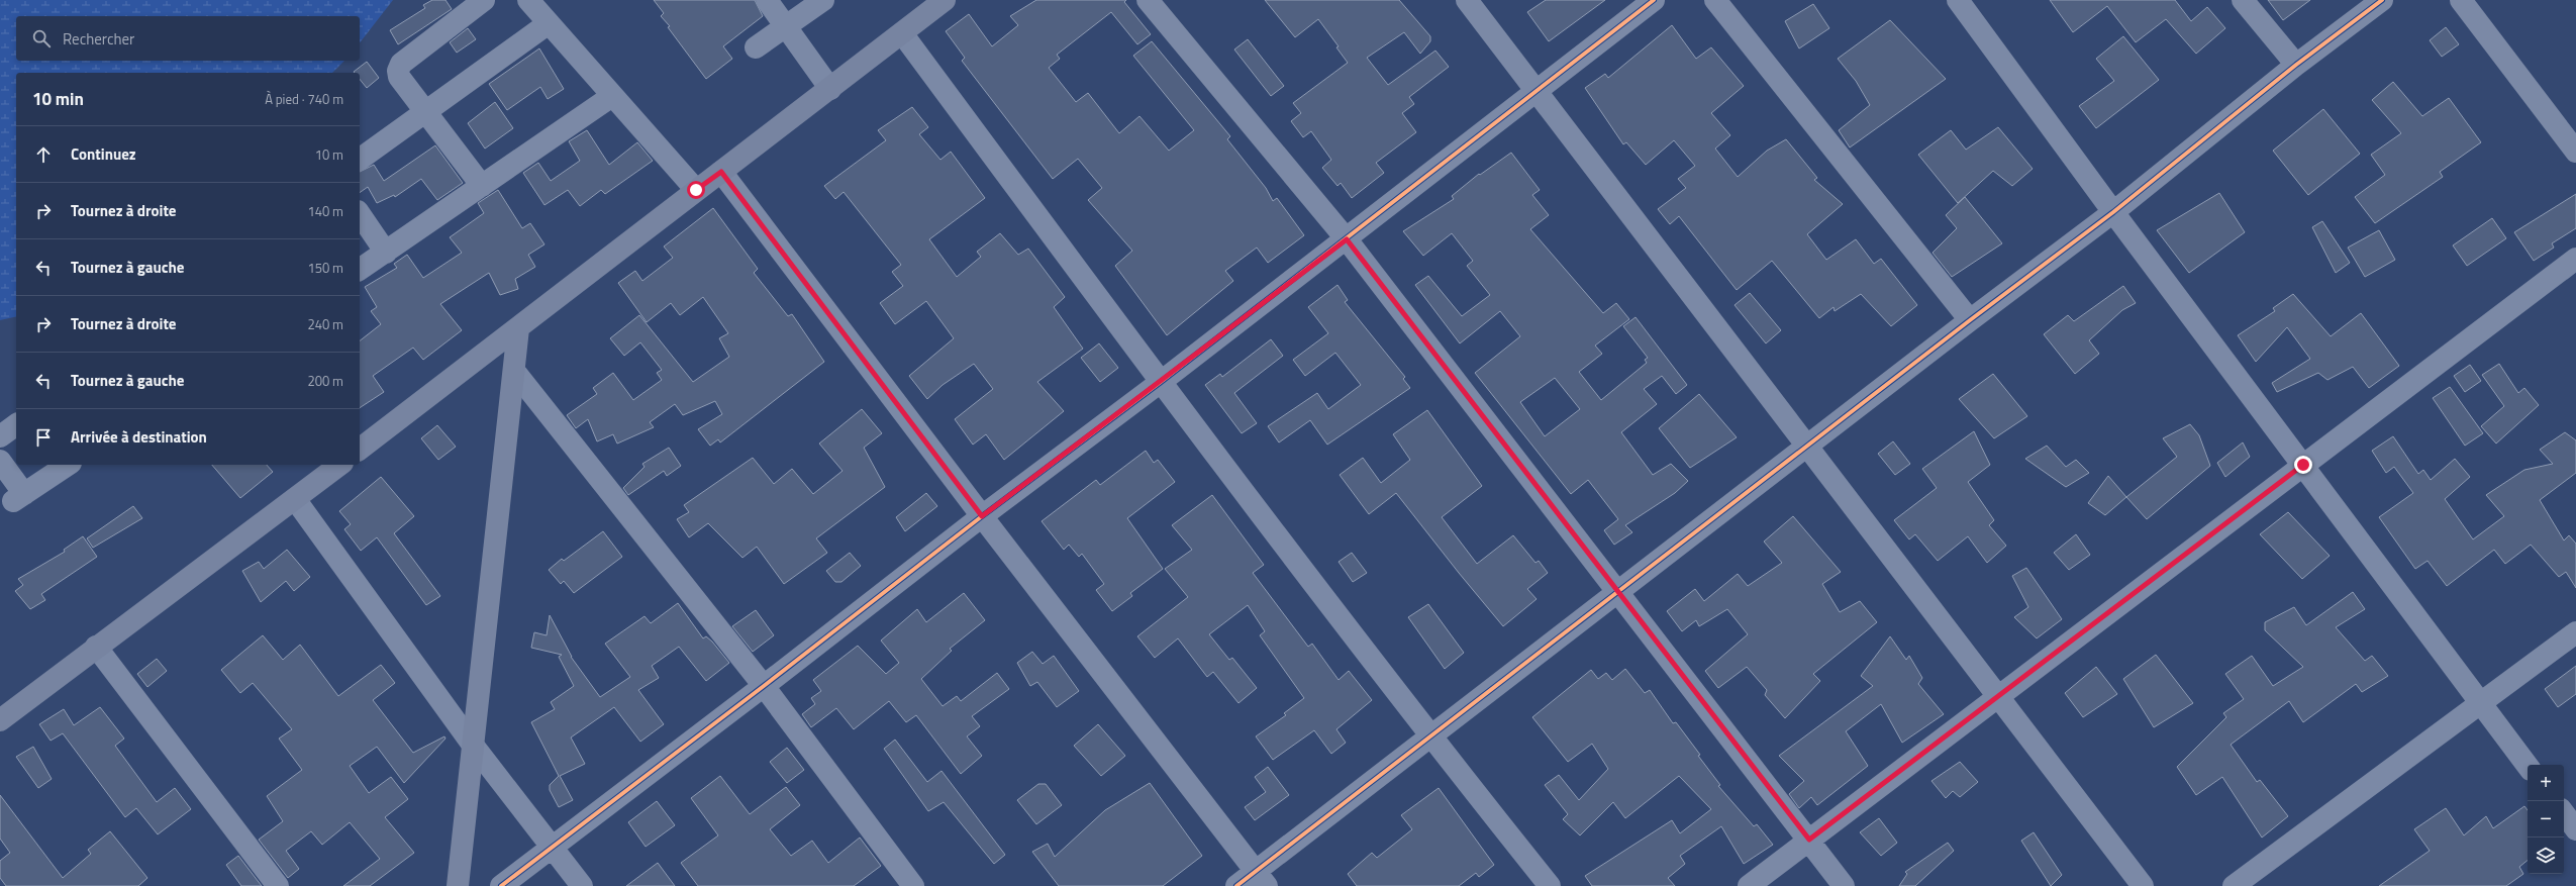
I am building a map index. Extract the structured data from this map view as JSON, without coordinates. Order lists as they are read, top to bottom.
{
  "page": {
    "search": "Rechercher",
    "heading": ["10 min", "À pied · 740 m"],
    "list": [
      ["Continuez", "10 m"],
      ["Tournez à droite", "140 m"],
      ["Tournez à gauche", "150 m"],
      ["Tournez à droite", "240 m"],
      ["Tournez à gauche", "200 m"],
      "Arrivée à destination"
    ],
    "map_buttons": ["+", "−"]
  }
}
